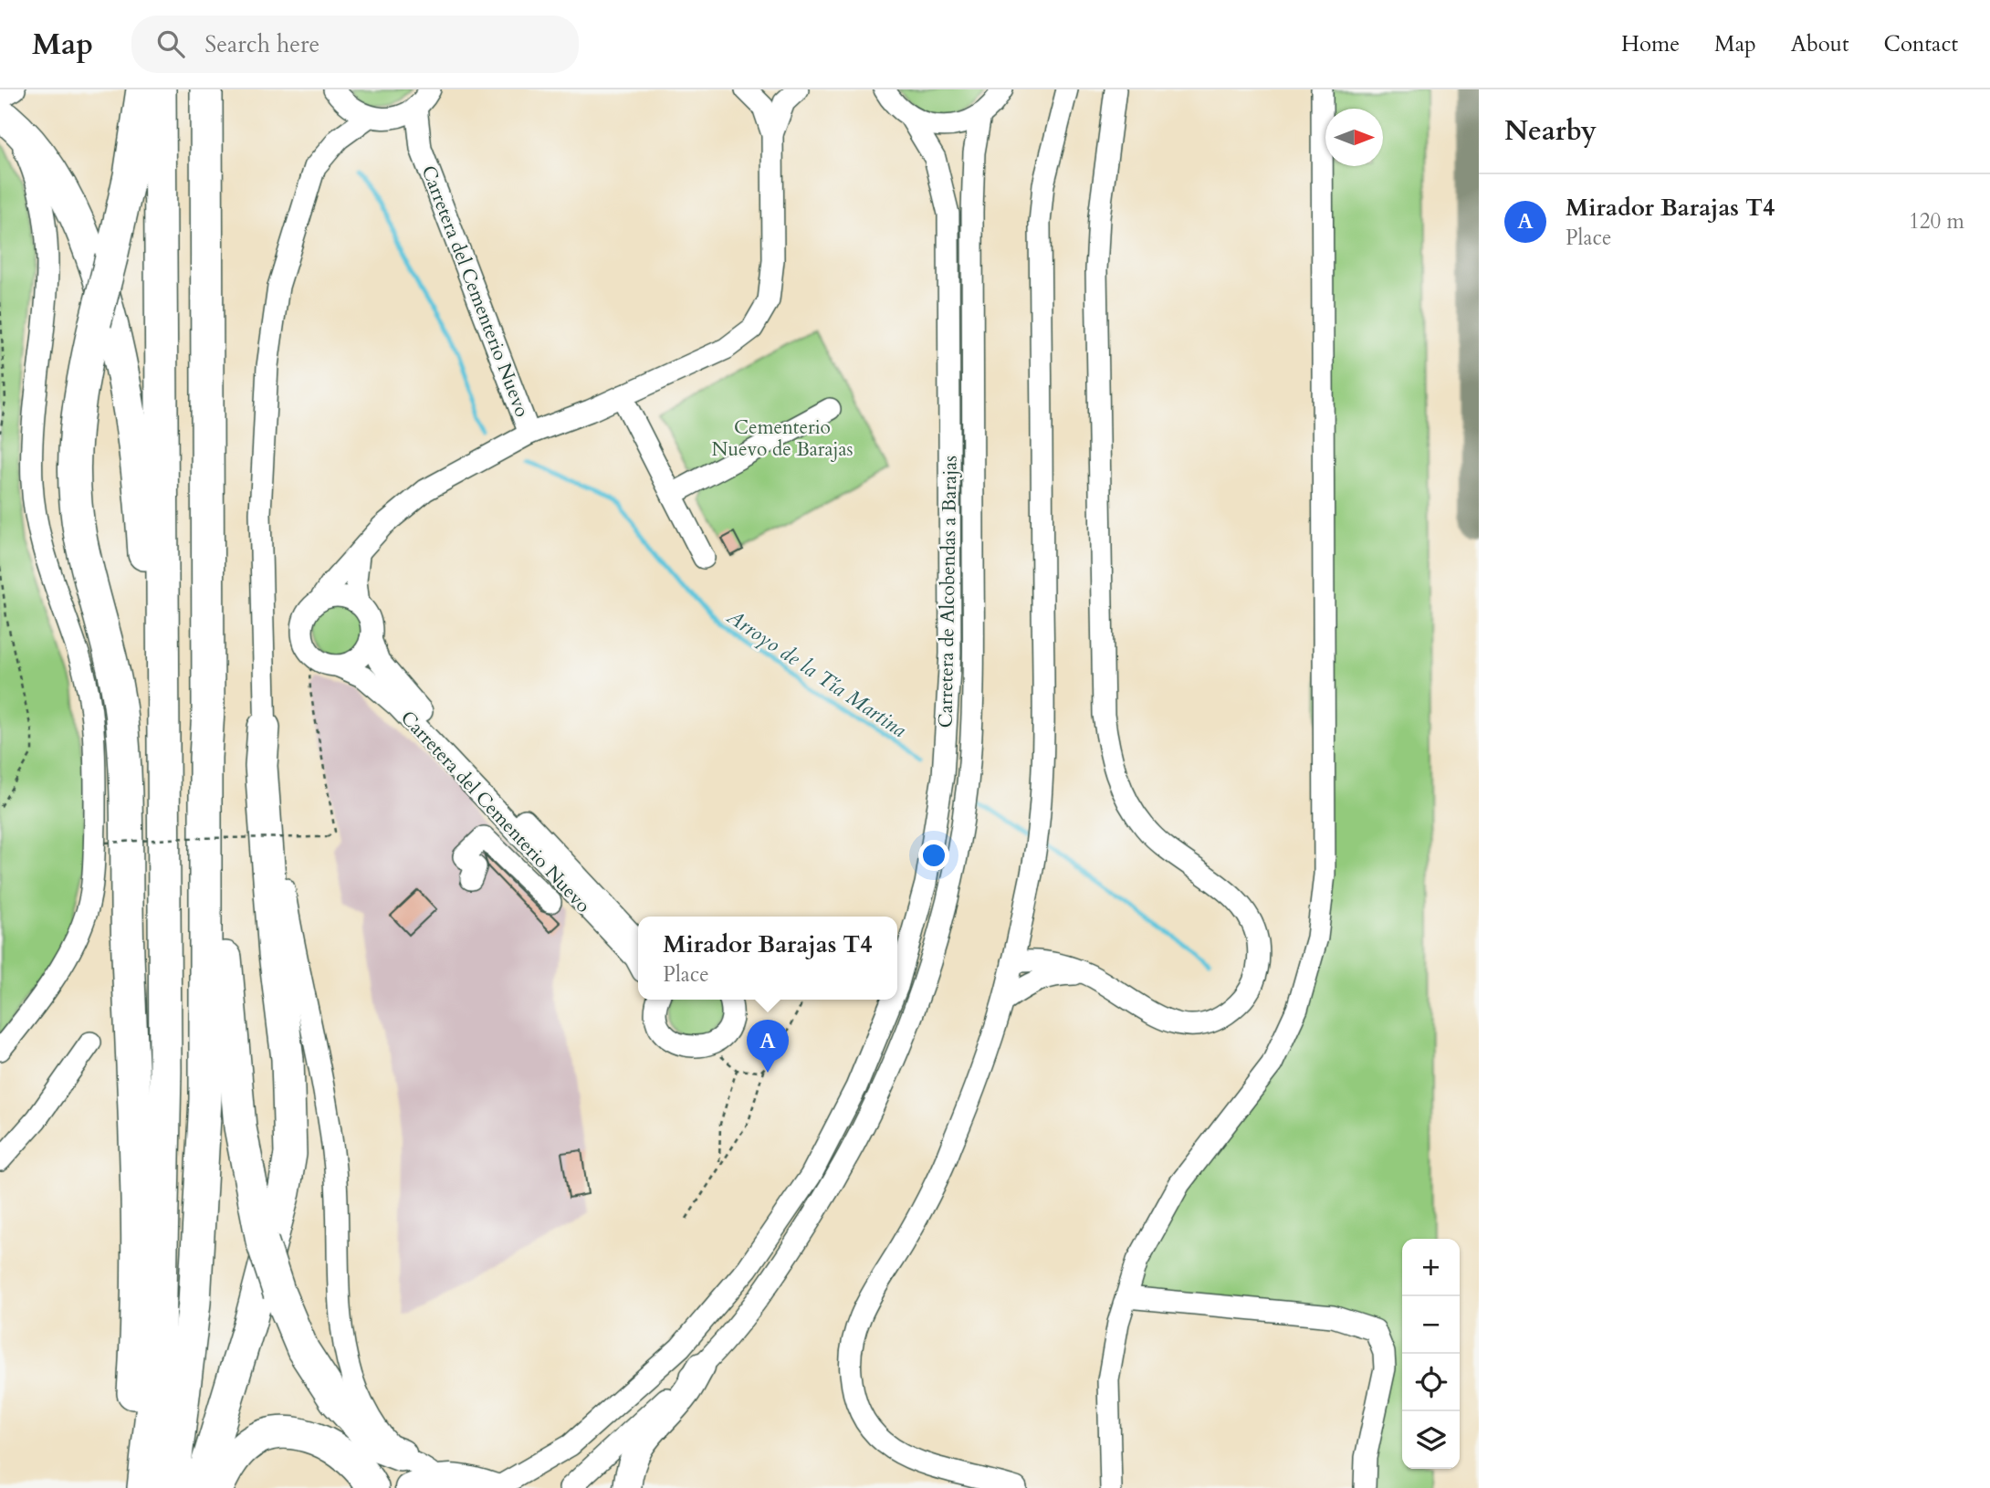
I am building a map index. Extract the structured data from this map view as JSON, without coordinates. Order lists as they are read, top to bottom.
{
  "streets": {
    "street": ["Carretera del Cementerio Nuevo", "Carretera de Alcobendas a Barajas"]
  },
  "water": ["Arroyo de la Tía Martina"],
  "parks": ["Cementerio Nuevo de Barajas"],
  "north": "right",
  "page": {
    "header": "Map",
    "search": "Search here",
    "nav": [
      "Home",
      "Map",
      "About",
      "Contact"
    ],
    "heading": "Nearby",
    "list": [
      {
        "mark": "A",
        "name": "Mirador Barajas T4",
        "note": "Place",
        "value": "120 m"
      }
    ],
    "popup": ["Mirador Barajas T4", "Place"],
    "pins": "A",
    "map_buttons": ["+", "−"]
  }
}
